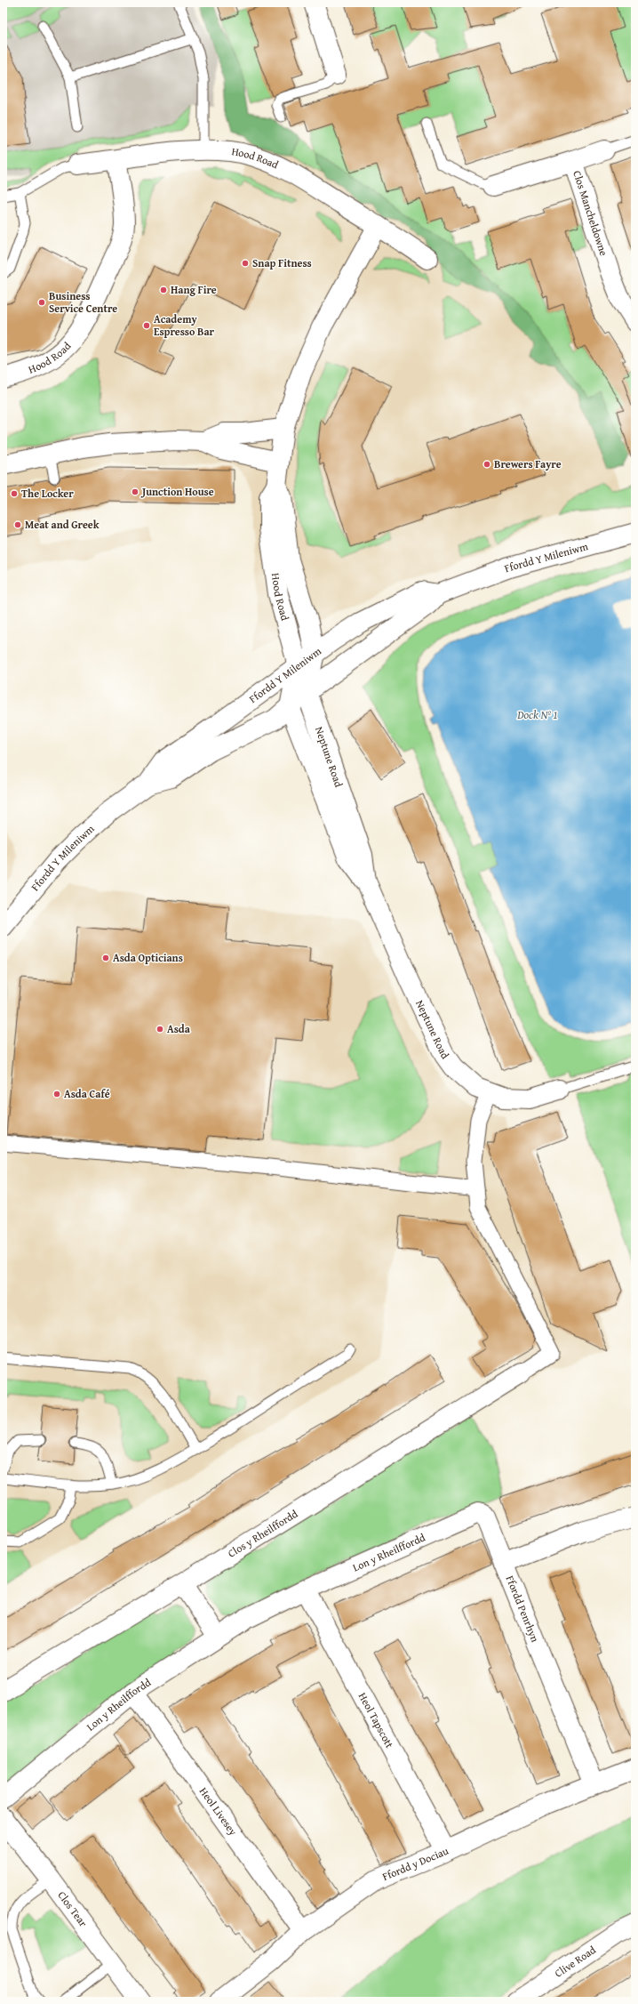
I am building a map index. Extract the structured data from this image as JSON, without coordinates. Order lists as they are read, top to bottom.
{
  "streets": {
    "street": [
      "Hood Road",
      "Clos Mancheldowne",
      "Ffordd Y Mileniwm",
      "Neptune Road",
      "Clos y Rheilffordd",
      "Lon y Rheilffordd",
      "Ffordd Penrhyn",
      "Heol Tapscott",
      "Heol Livesey",
      "Ffordd y Dociau",
      "Clos Tear",
      "Clive Road"
    ]
  },
  "crossings": [
    ["Hood Road", "Ffordd Y Mileniwm"],
    ["Hood Road", "Neptune Road"],
    ["Ffordd Y Mileniwm", "Neptune Road"],
    ["Lon y Rheilffordd", "Ffordd Penrhyn"],
    ["Lon y Rheilffordd", "Heol Tapscott"],
    ["Lon y Rheilffordd", "Heol Livesey"],
    ["Ffordd Penrhyn", "Ffordd y Dociau"],
    ["Heol Tapscott", "Ffordd y Dociau"],
    ["Heol Livesey", "Ffordd y Dociau"]
  ],
  "water": ["Dock Nº 1"],
  "places": [
    "Snap Fitness",
    "Hang Fire",
    "Business Service Centre",
    "Academy Espresso Bar",
    "Brewers Fayre",
    "Junction House",
    "The Locker",
    "Meat and Greek",
    "Asda Opticians",
    "Asda",
    "Asda Café"
  ]
}
